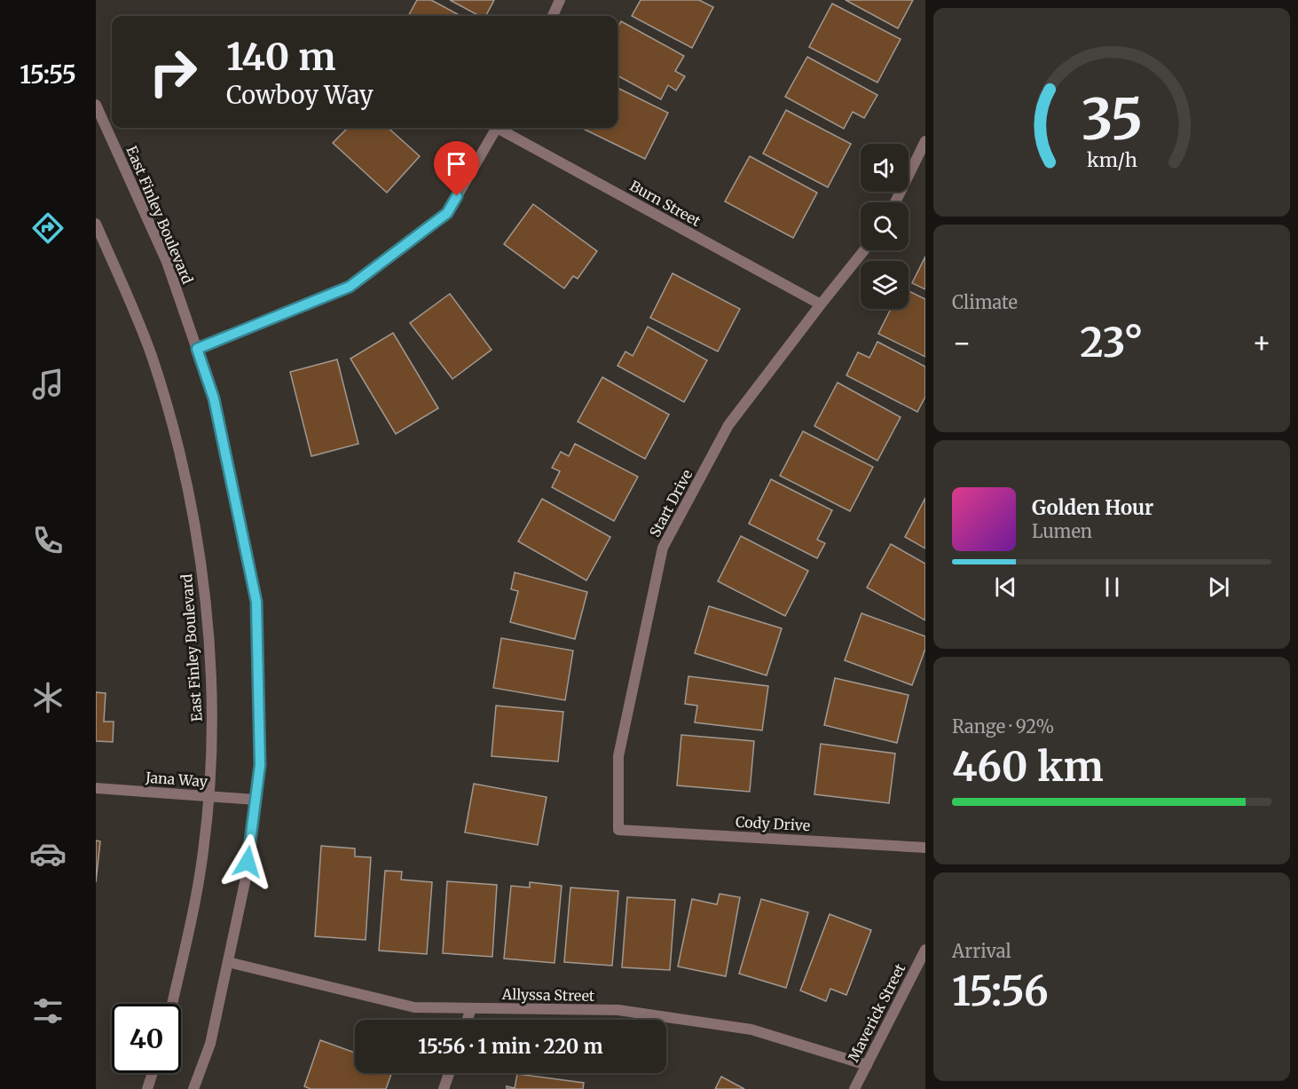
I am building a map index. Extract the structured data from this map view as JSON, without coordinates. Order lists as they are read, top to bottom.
{
  "streets": {
    "street": [
      "Burn Street",
      "East Finley Boulevard",
      "Start Drive",
      "Jana Way",
      "Cody Drive",
      "Allyssa Street",
      "Maverick Street"
    ]
  },
  "crossings": [
    ["Burn Street", "Start Drive"],
    ["East Finley Boulevard", "Jana Way"],
    ["East Finley Boulevard", "Allyssa Street"],
    ["Start Drive", "Cody Drive"],
    ["Allyssa Street", "Maverick Street"]
  ],
  "page": {
    "tabs": "15:55",
    "turn": ["140 m", "Cowboy Way"],
    "tile": [
      "Climate",
      ["Range · 92%", "460 km"],
      ["Arrival", "15:56"]
    ],
    "heat": ["−", "23°", "+"],
    "song": ["Golden Hour", "Lumen"],
    "limit": "40",
    "trip": "15:56 · 1 min · 220 m",
    "gauge": ["35", "km/h"]
  }
}
